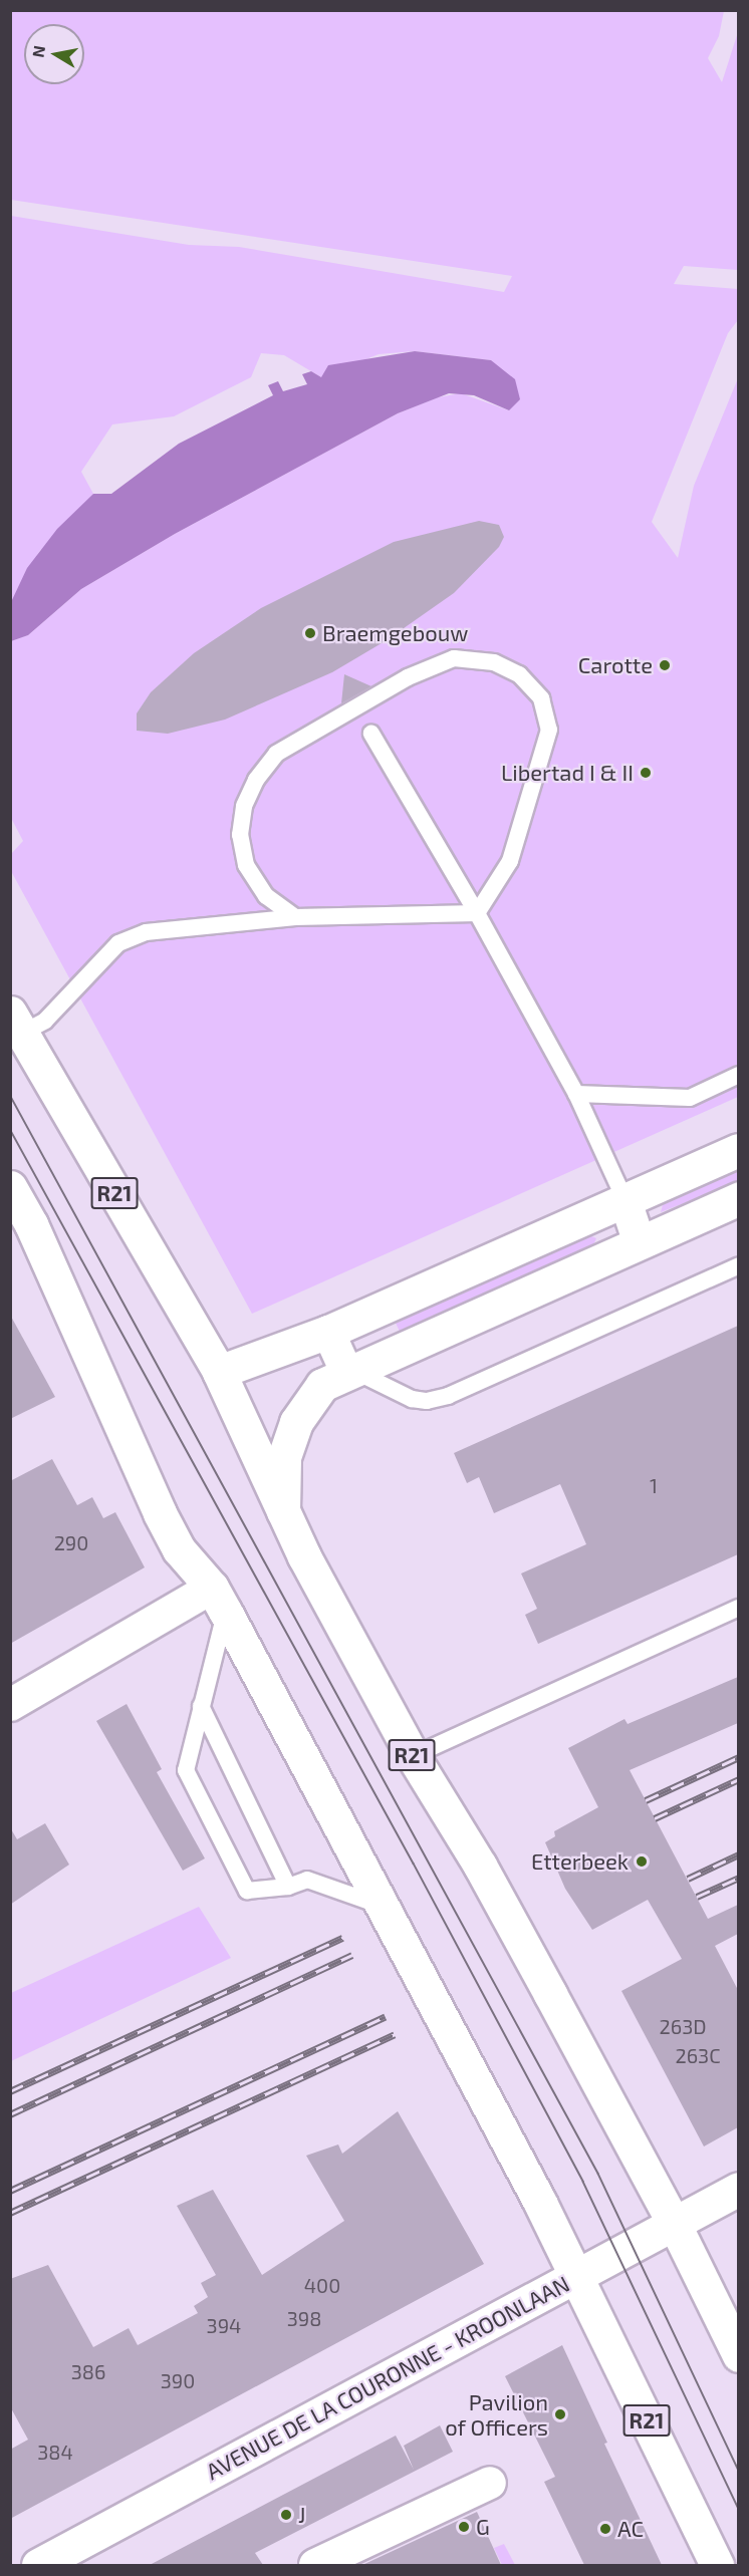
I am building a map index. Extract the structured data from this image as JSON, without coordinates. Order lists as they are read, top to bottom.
{
  "streets": {
    "main road": ["R21", "AVENUE DE LA COURONNE - KROONLAAN"]
  },
  "crossings": [
    ["R21", "AVENUE DE LA COURONNE - KROONLAAN"]
  ],
  "places": [
    "Braemgebouw",
    "Carotte",
    "Libertad I & II",
    "Etterbeek",
    "Pavilion of Officers",
    "J",
    "G",
    "AC"
  ],
  "house_numbers": [
    "1",
    "290",
    "263D",
    "263C",
    "400",
    "398",
    "394",
    "386",
    "390",
    "384"
  ],
  "north": "left"
}
